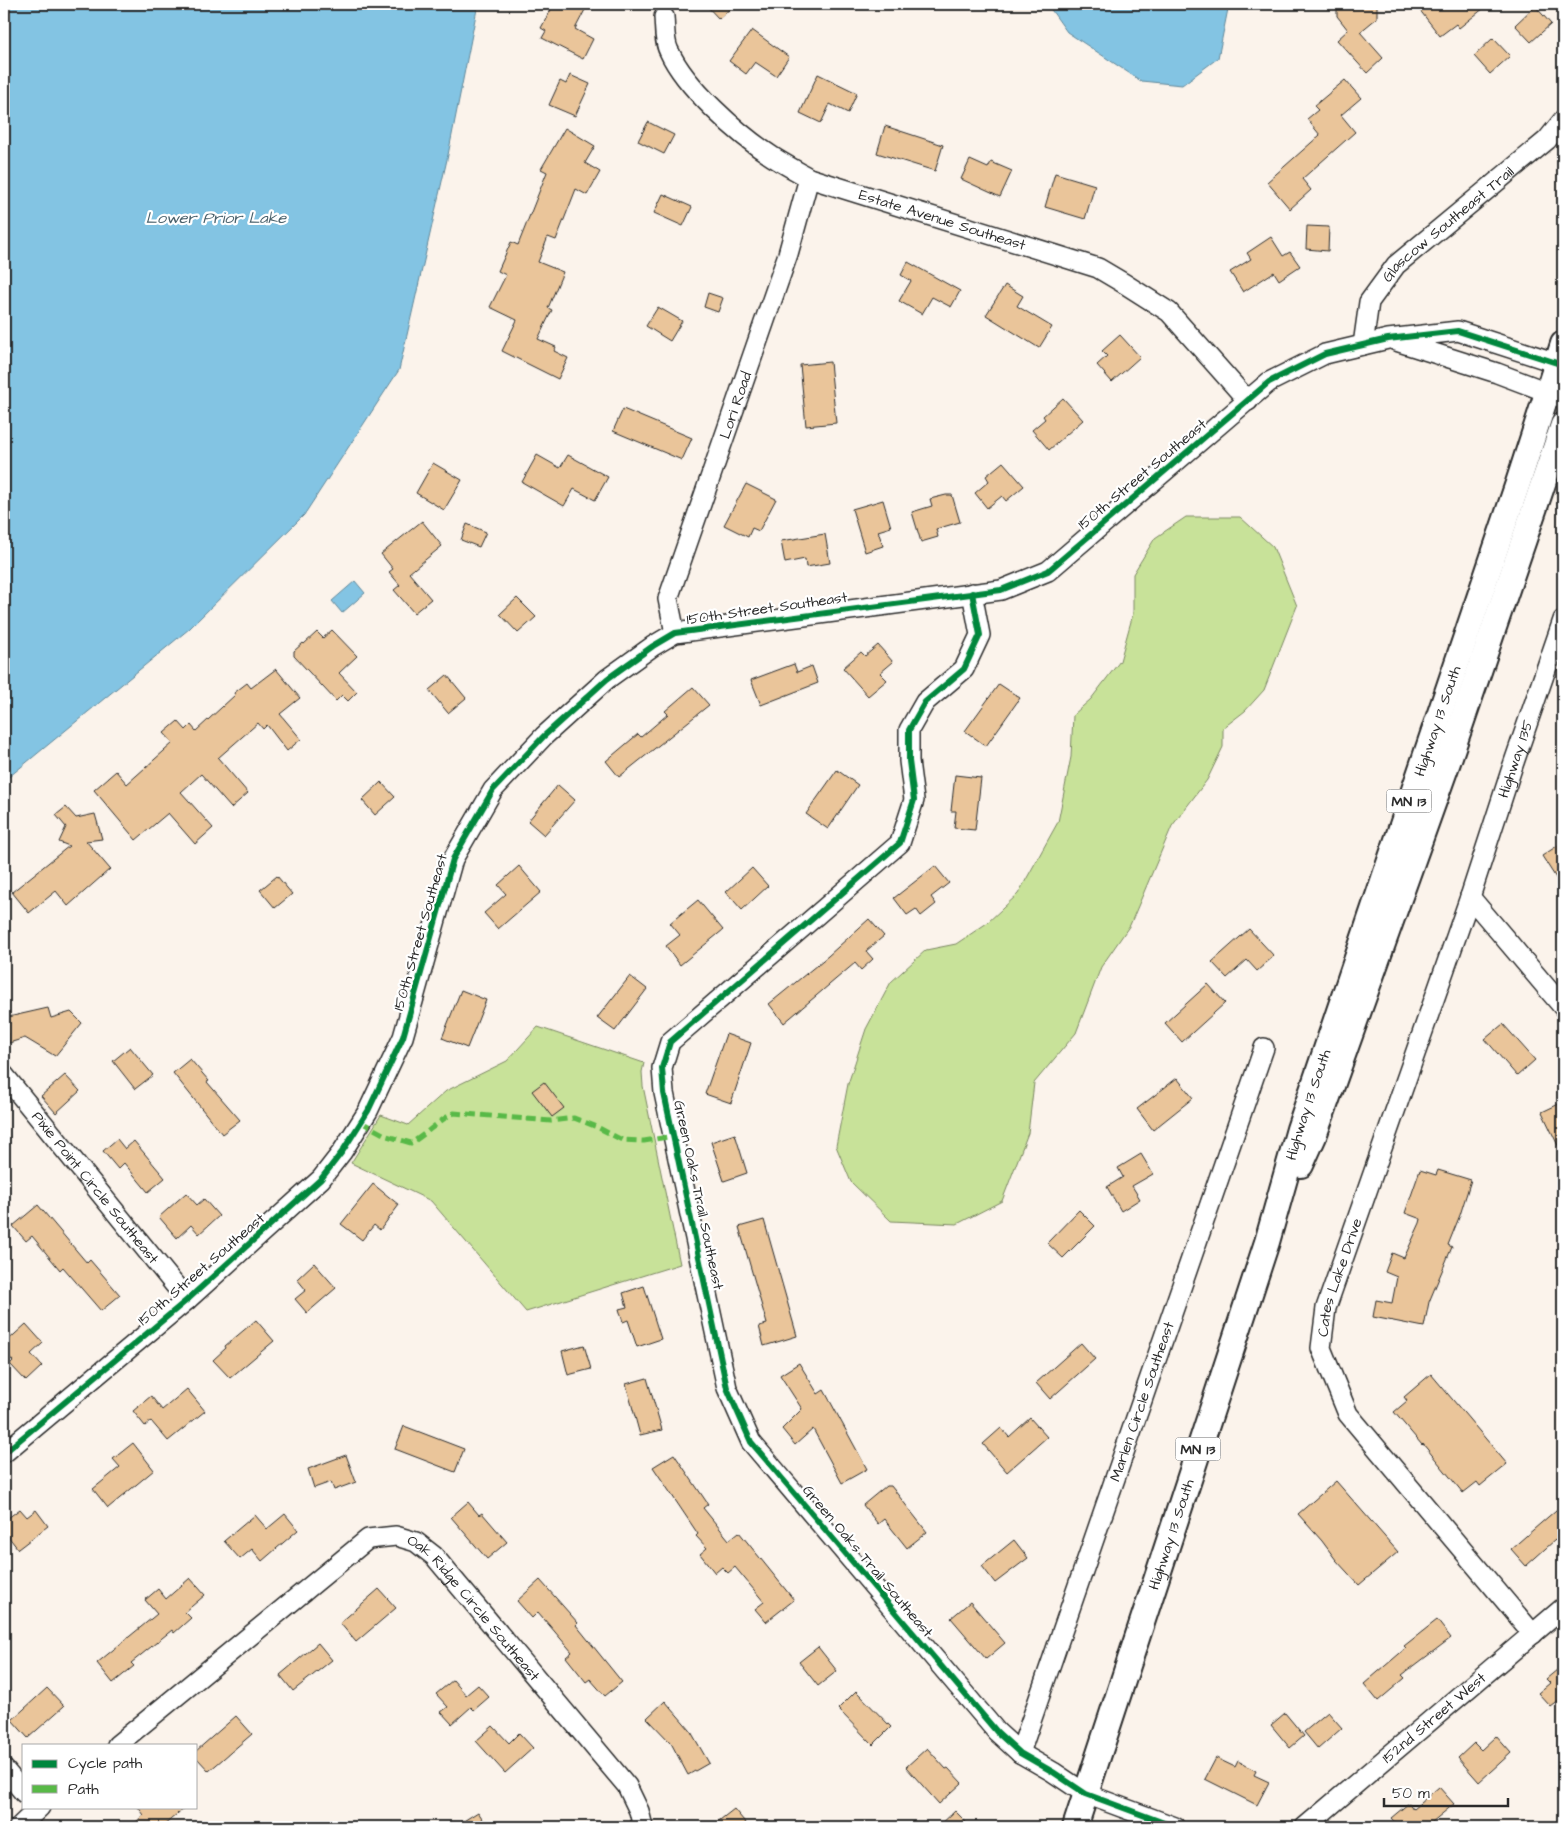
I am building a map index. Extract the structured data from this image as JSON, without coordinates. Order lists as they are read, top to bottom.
{
  "streets": {
    "main road": ["Highway 13 South", "MN 13"],
    "street": [
      "Estate Avenue Southeast",
      "Glascow Southeast Trail",
      "Lori Road",
      "150th Street Southeast",
      "Highway 135",
      "Pixie Point Circle Southeast",
      "Green Oaks Trail Southeast",
      "Cates Lake Drive",
      "Marlen Circle Southeast",
      "Oak Ridge Circle Southeast",
      "152nd Street West"
    ]
  },
  "crossings": [
    ["Estate Avenue Southeast", "Lori Road"],
    ["Estate Avenue Southeast", "150th Street Southeast"],
    ["Glascow Southeast Trail", "150th Street Southeast"],
    ["Lori Road", "150th Street Southeast"],
    ["150th Street Southeast", "Highway 13 South"],
    ["150th Street Southeast", "Pixie Point Circle Southeast"],
    ["150th Street Southeast", "Green Oaks Trail Southeast"],
    ["Highway 13 South", "Green Oaks Trail Southeast"],
    ["Highway 135", "Cates Lake Drive"],
    ["Green Oaks Trail Southeast", "Marlen Circle Southeast"],
    ["Cates Lake Drive", "152nd Street West"]
  ],
  "water": ["Lower Prior Lake"],
  "legend": ["Cycle path", "Path"],
  "scale_bar": "50 m"
}
